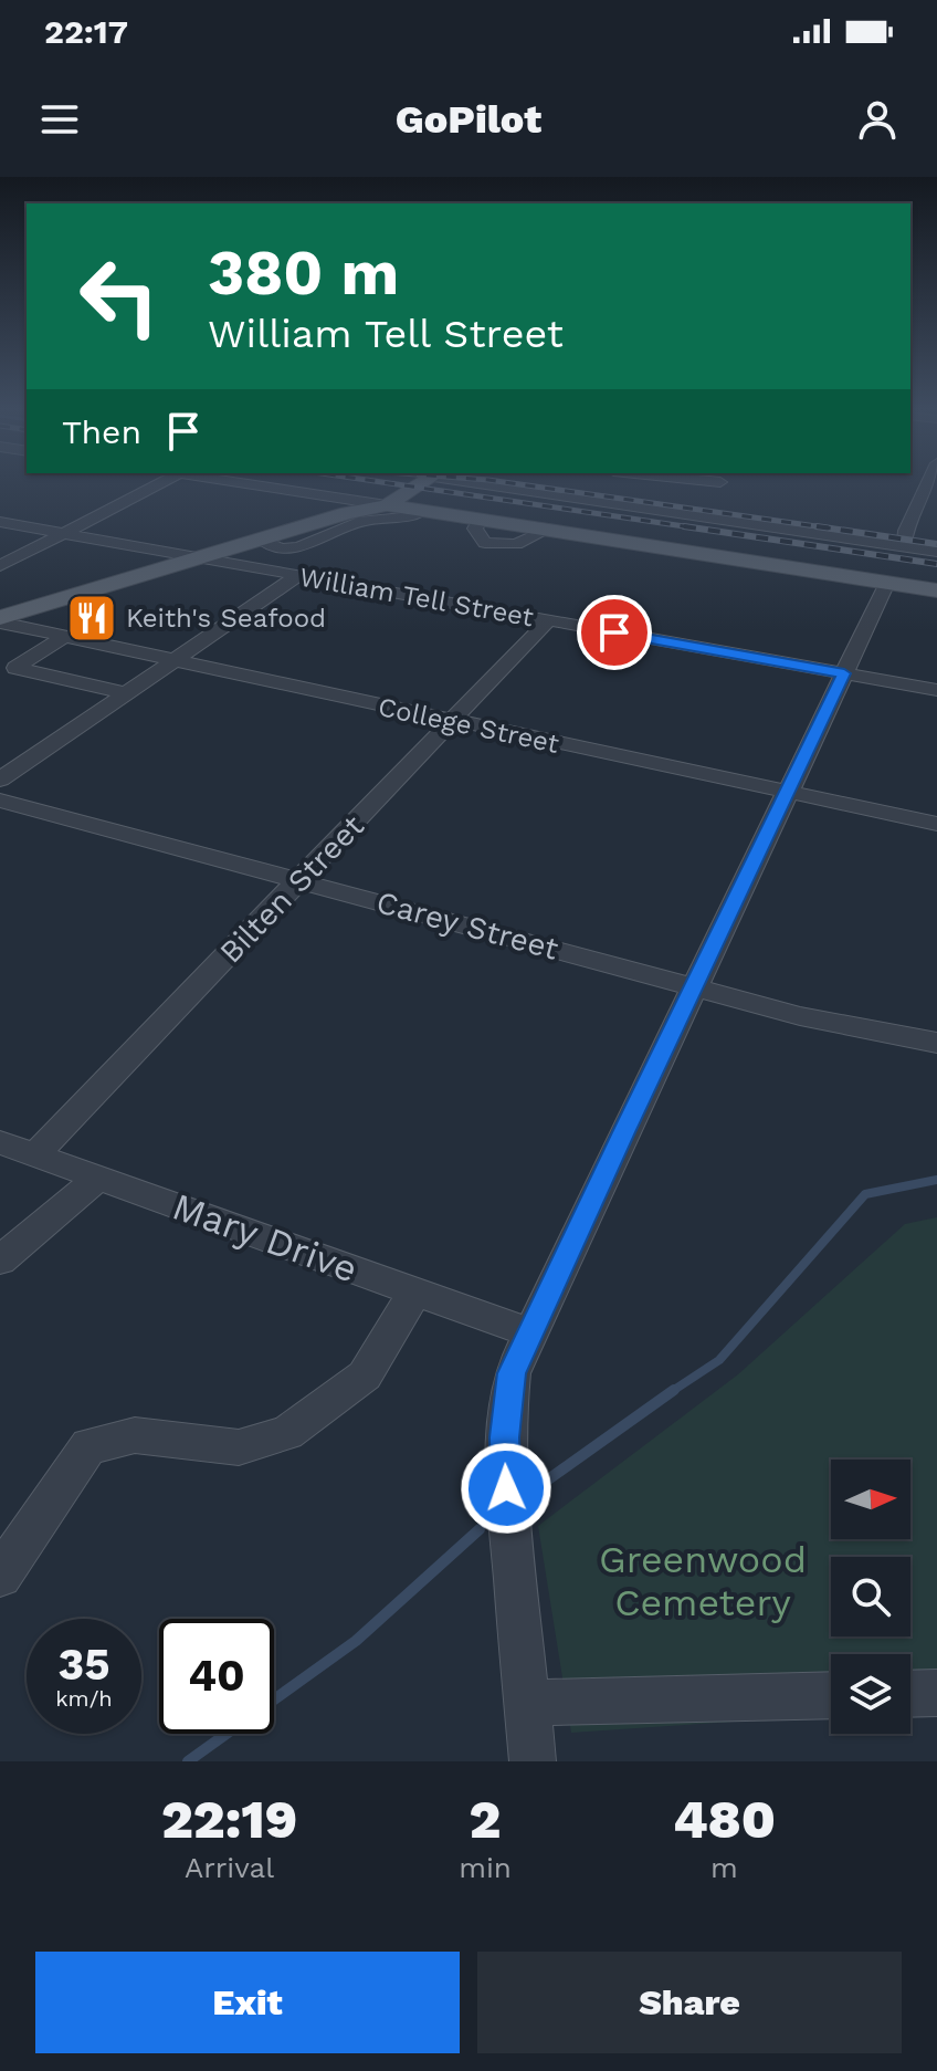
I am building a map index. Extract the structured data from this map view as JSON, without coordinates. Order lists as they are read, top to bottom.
{
  "streets": {
    "street": [
      "William Tell Street",
      "College Street",
      "Bilten Street",
      "Carey Street",
      "Mary Drive"
    ]
  },
  "crossings": [
    ["William Tell Street", "Bilten Street"],
    ["College Street", "Bilten Street"],
    ["Bilten Street", "Carey Street"],
    ["Bilten Street", "Mary Drive"]
  ],
  "parks": ["Greenwood Cemetery"],
  "places": {
    "restaurant": ["Keith's Seafood"]
  },
  "north": "right",
  "page": {
    "status": "22:17",
    "header": "GoPilot",
    "turn": ["380 m", "William Tell Street"],
    "then": "Then",
    "speed": "35 km/h",
    "limit": "40",
    "eta": [
      "22:19",
      "Arrival",
      "2",
      "min",
      "480",
      "m"
    ],
    "buttons": ["Exit", "Share"]
  }
}
